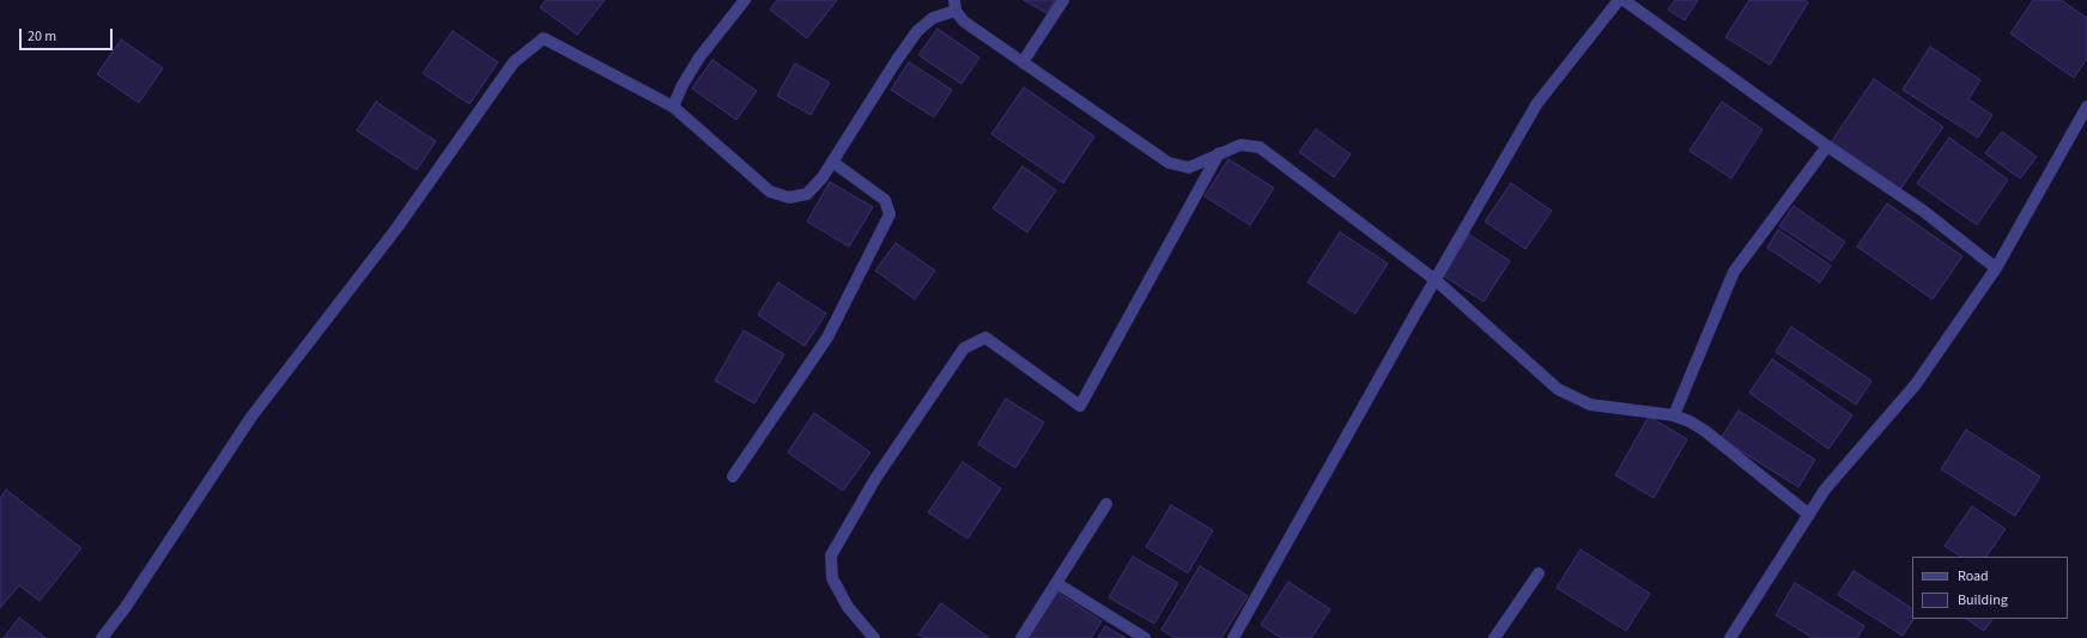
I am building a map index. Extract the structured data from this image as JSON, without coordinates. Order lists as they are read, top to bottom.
{
  "legend": ["Road", "Building"],
  "scale_bar": "20 m"
}
